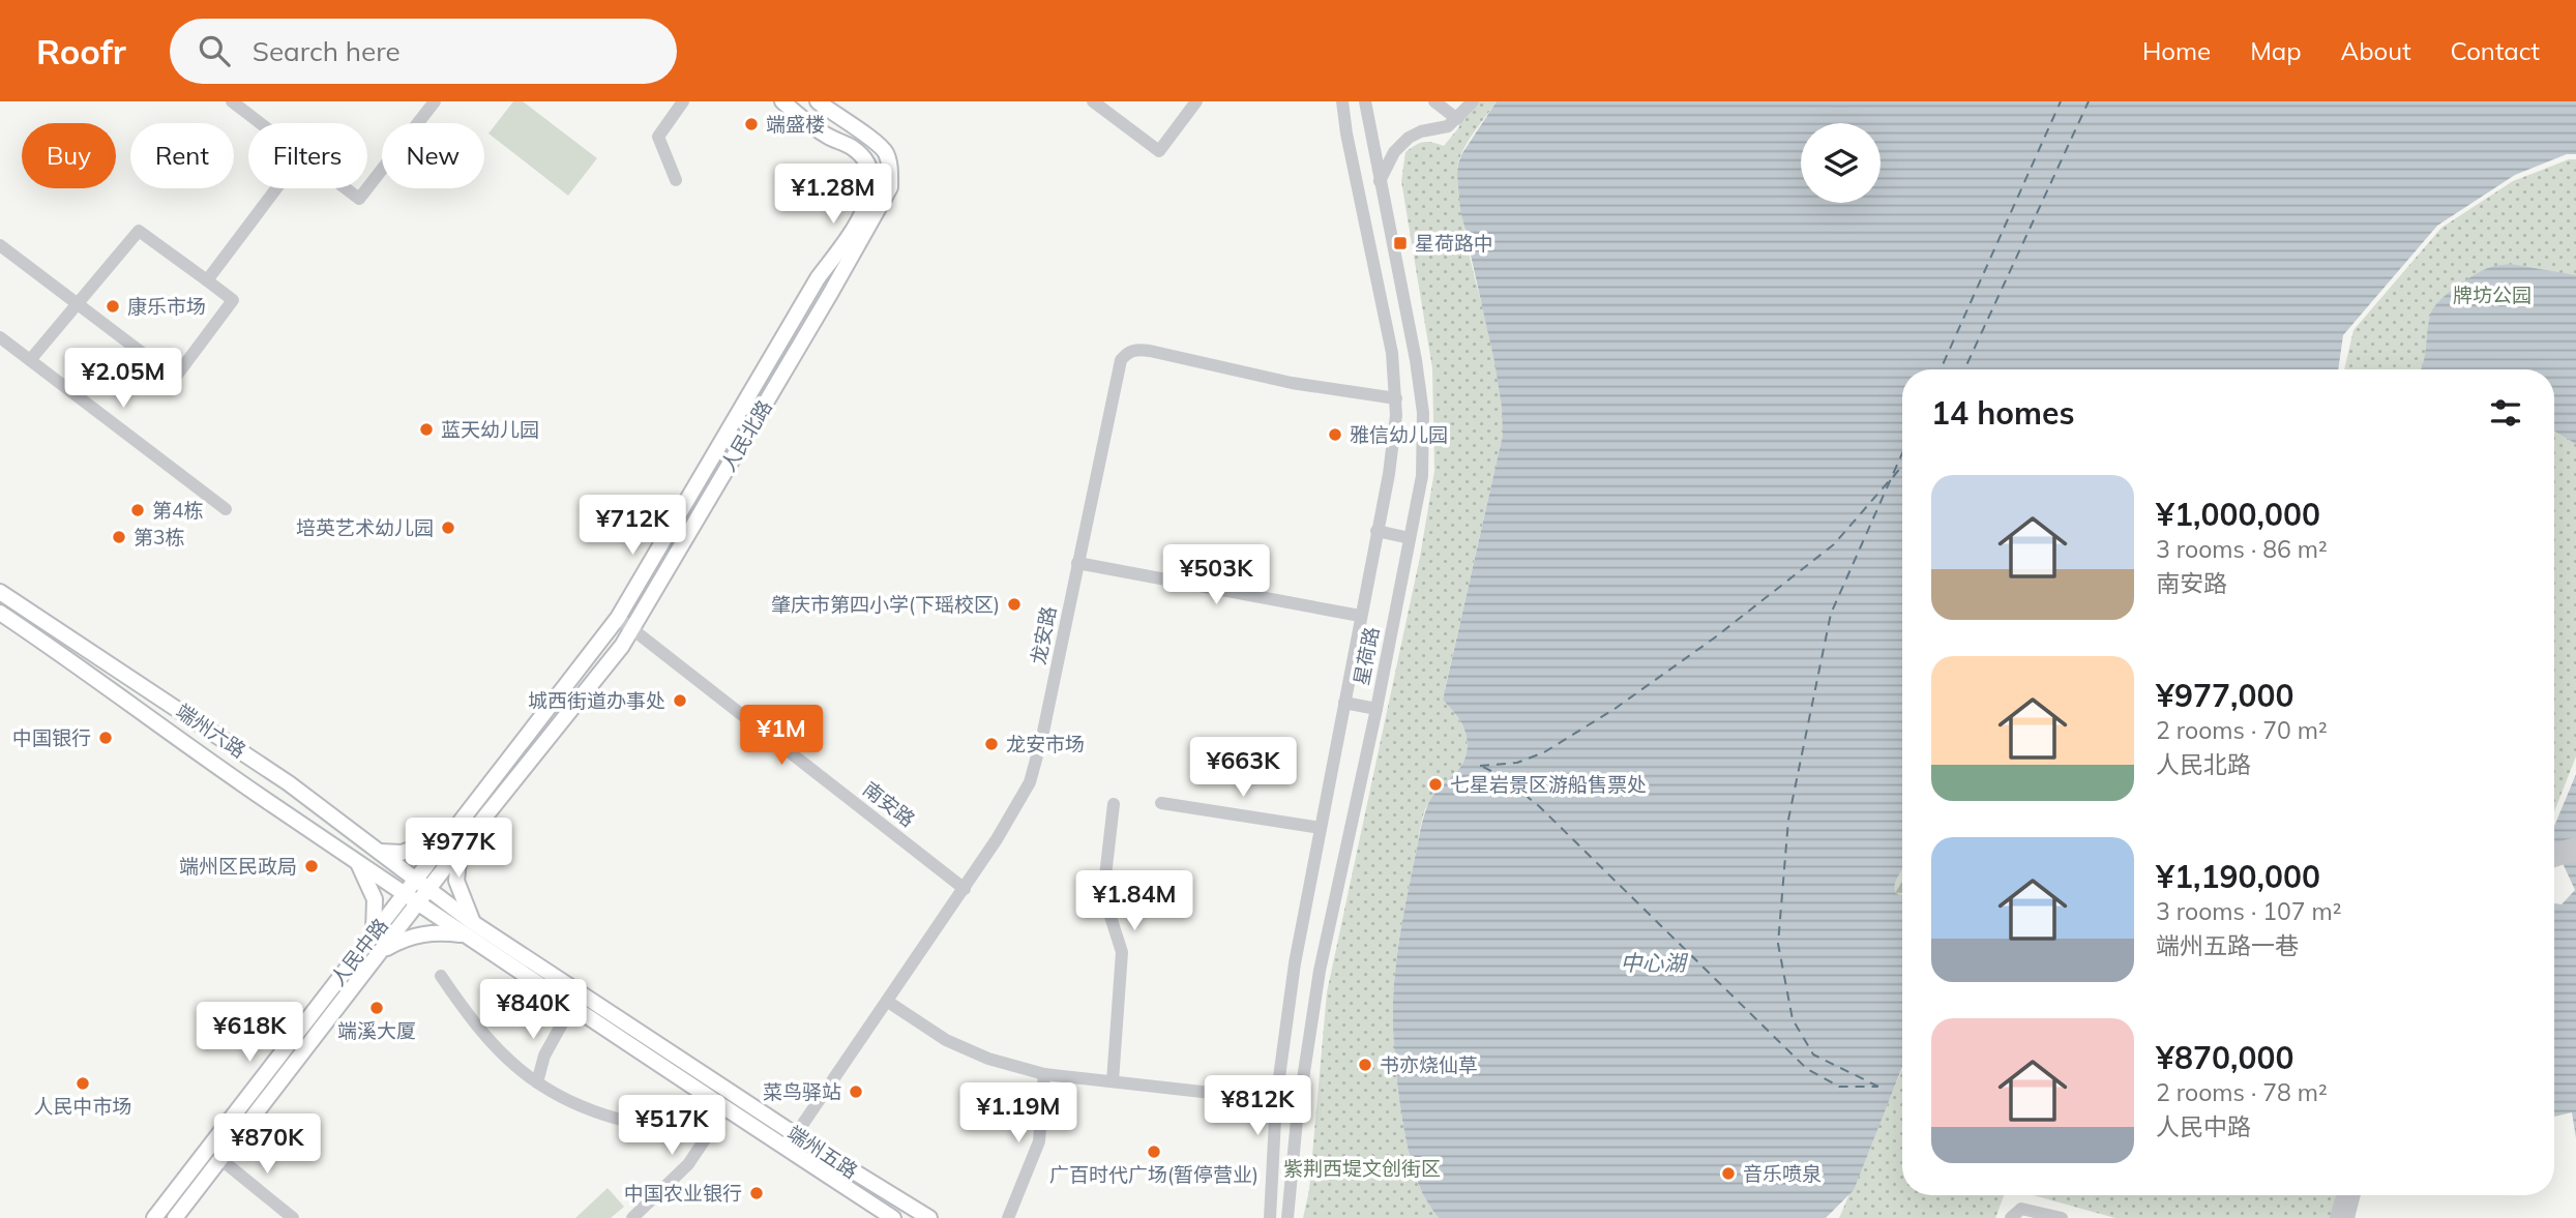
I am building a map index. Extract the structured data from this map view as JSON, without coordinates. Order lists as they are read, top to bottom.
{
  "streets": {
    "main road": [
      "人民北路",
      "端州六路",
      "人民中路",
      "端州五路"
    ],
    "street": ["龙安路", "星荷路", "南安路"]
  },
  "crossings": [
    ["人民北路", "端州六路"],
    ["人民北路", "南安路"],
    ["人民北路", "人民中路"],
    ["人民北路", "端州五路"],
    ["龙安路", "星荷路"],
    ["龙安路", "南安路"],
    ["龙安路", "端州五路"],
    ["端州六路", "人民中路"],
    ["端州六路", "端州五路"],
    ["人民中路", "端州五路"]
  ],
  "water": ["中心湖"],
  "parks": ["牌坊公园", "紫荆西堤文创街区"],
  "places": {
    "other": [
      "端盛楼",
      "康乐市场",
      "蓝天幼儿园",
      "雅信幼儿园",
      "第4栋",
      "培英艺术幼儿园",
      "第3栋",
      "肇庆市第四小学(下瑶校区)",
      "城西街道办事处",
      "中国银行",
      "龙安市场",
      "七星岩景区游船售票处",
      "端州区民政局",
      "端溪大厦",
      "书亦烧仙草",
      "人民中市场",
      "菜鸟驿站",
      "广百时代广场(暂停营业)",
      "音乐喷泉",
      "中国农业银行"
    ],
    "transit": ["星荷路中"]
  },
  "page": {
    "header": "Roofr",
    "search": "Search here",
    "nav": [
      "Home",
      "Map",
      "About",
      "Contact"
    ],
    "chip": [
      "Buy",
      "Rent",
      "Filters",
      "New"
    ],
    "price": [
      "¥1.28M",
      "¥2.05M",
      "¥712K",
      "¥503K",
      "¥1M",
      "¥663K",
      "¥977K",
      "¥1.84M",
      "¥840K",
      "¥618K",
      "¥812K",
      "¥1.19M",
      "¥517K",
      "¥870K"
    ],
    "heading": "14 homes",
    "list": [
      {
        "name": "¥1,000,000",
        "note": "3 rooms · 86 m² · 南安路"
      },
      {
        "name": "¥977,000",
        "note": "2 rooms · 70 m² · 人民北路"
      },
      {
        "name": "¥1,190,000",
        "note": "3 rooms · 107 m² · 端州五路一巷"
      },
      {
        "name": "¥870,000",
        "note": "2 rooms · 78 m² · 人民中路"
      }
    ]
  }
}
